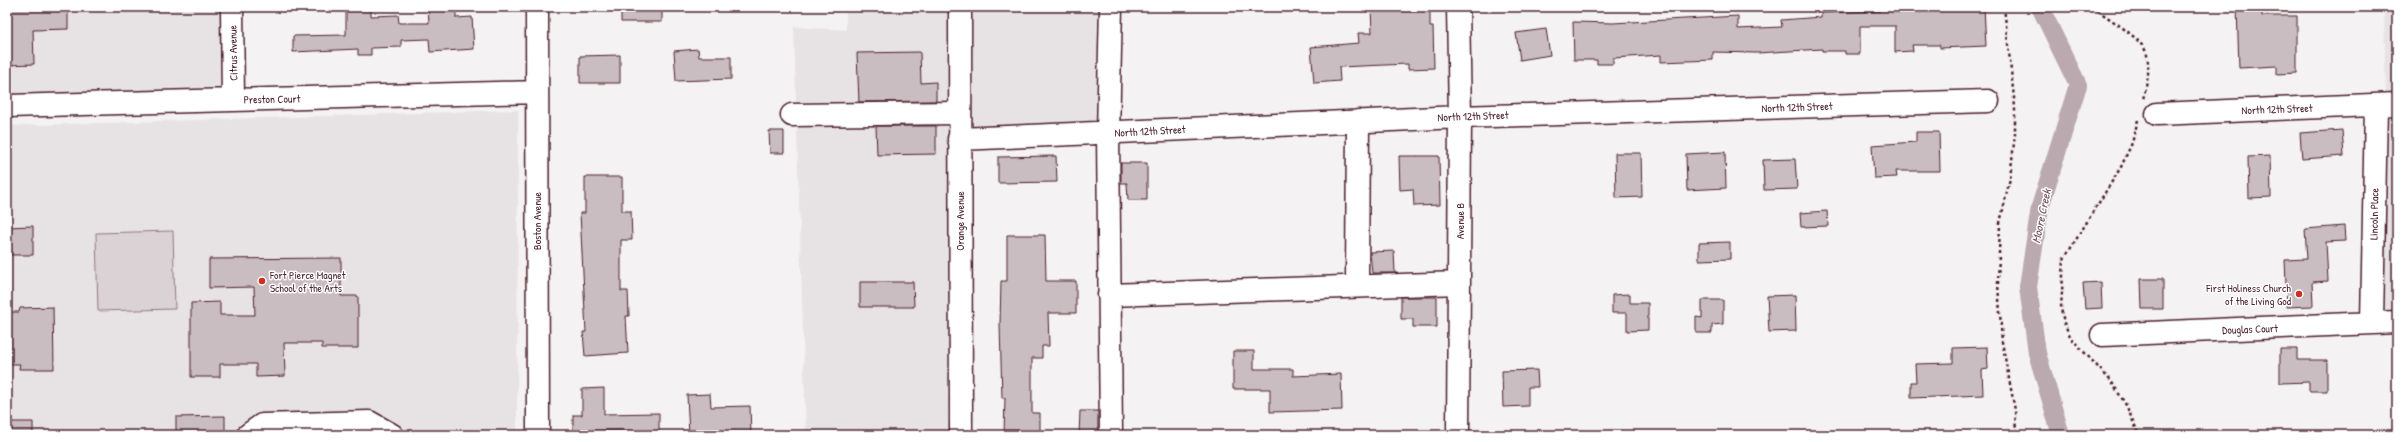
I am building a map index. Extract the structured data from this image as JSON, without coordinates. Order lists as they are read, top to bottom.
{
  "streets": {
    "street": [
      "Citrus Avenue",
      "Preston Court",
      "North 12th Street",
      "Lincoln Place",
      "Boston Avenue",
      "Orange Avenue",
      "Avenue B",
      "Douglas Court"
    ]
  },
  "crossings": [
    ["Citrus Avenue", "Preston Court"],
    ["Preston Court", "Boston Avenue"],
    ["North 12th Street", "Lincoln Place"],
    ["North 12th Street", "Orange Avenue"],
    ["North 12th Street", "Avenue B"],
    ["Lincoln Place", "Douglas Court"]
  ],
  "water": ["Moore Creek"],
  "places": ["Fort Pierce Magnet School of the Arts", "First Holiness Church of the Living God"]
}
